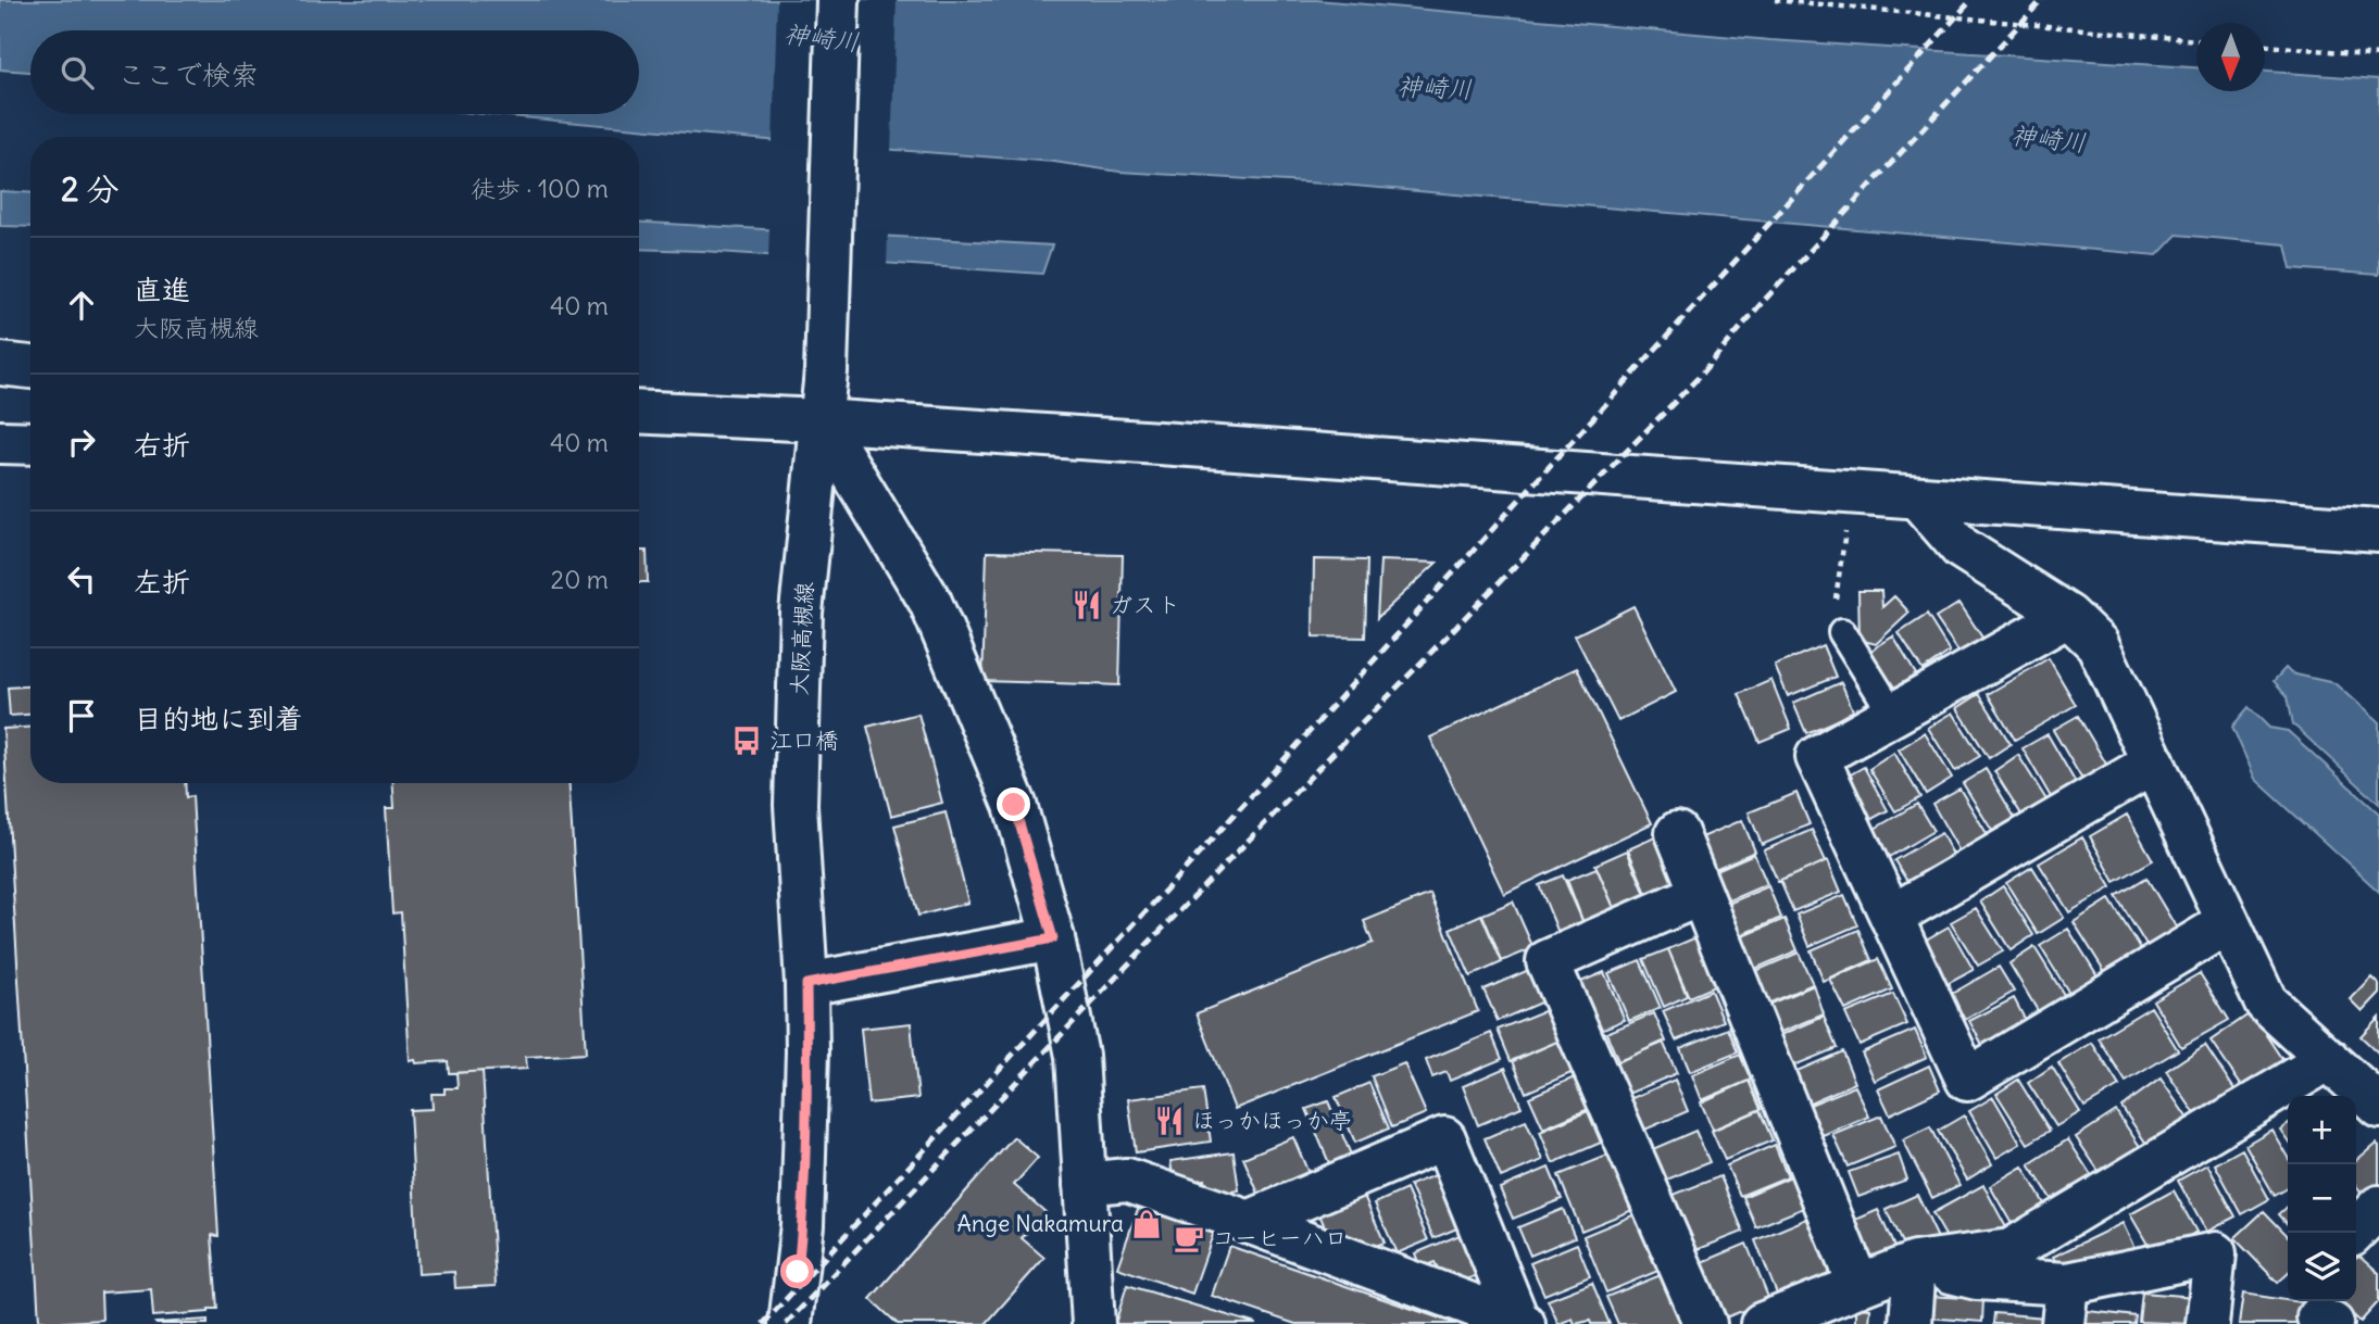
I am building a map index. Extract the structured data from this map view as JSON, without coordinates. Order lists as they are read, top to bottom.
{
  "streets": {
    "street": ["大阪高槻線"]
  },
  "water": ["神崎川"],
  "places": {
    "restaurant": ["ガスト", "ほっかほっか亭"],
    "bus stop": ["江口橋"],
    "shop": ["Ange Nakamura"],
    "cafe": ["コーヒーハロ"]
  },
  "north": "bottom",
  "page": {
    "search": "ここで検索",
    "heading": ["2 分", "徒歩 · 100 m"],
    "list": [
      ["直進", "大阪高槻線", "40 m"],
      ["右折", "40 m"],
      ["左折", "20 m"],
      "目的地に到着"
    ],
    "map_buttons": ["+", "−"]
  }
}
